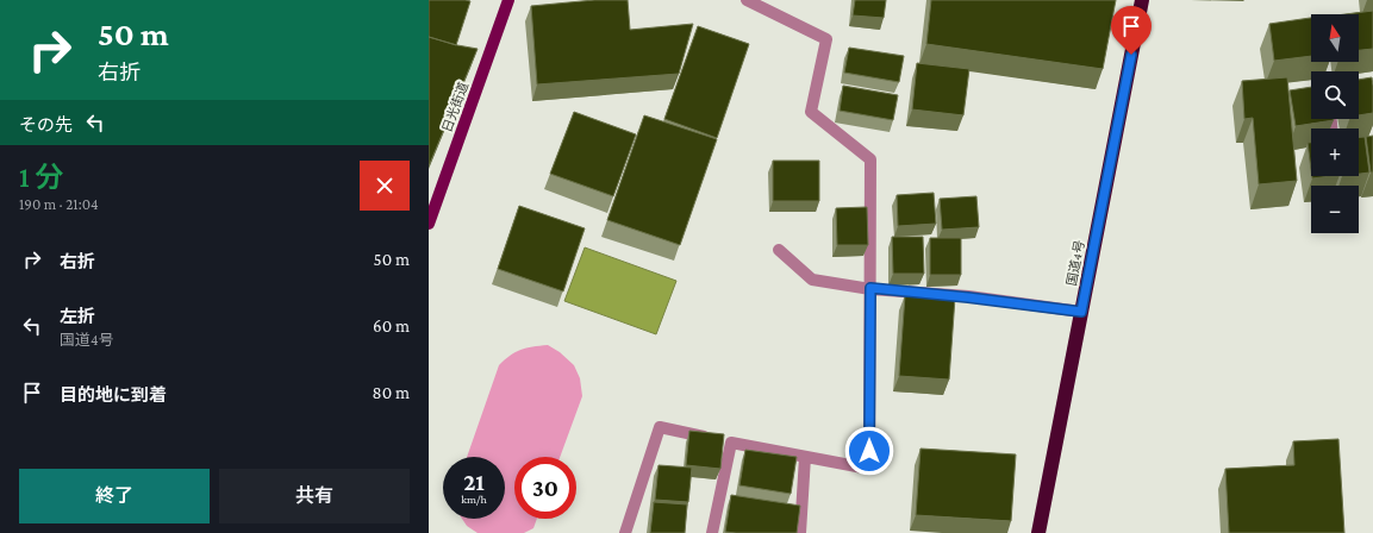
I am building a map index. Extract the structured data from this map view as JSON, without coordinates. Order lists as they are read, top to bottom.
{
  "streets": {
    "highway": ["国道4号"],
    "main road": ["日光街道"]
  },
  "north": "top",
  "page": {
    "turn": ["50 m", "右折"],
    "map_buttons": ["+", "−"],
    "then": "その先",
    "heading": ["1 分", "190 m · 21:04"],
    "list": [
      {
        "name": "右折",
        "value": "50 m"
      },
      {
        "name": "左折",
        "note": "国道4号",
        "value": "60 m"
      },
      {
        "name": "目的地に到着",
        "value": "80 m"
      }
    ],
    "speed": "21 km/h",
    "limit": "30",
    "buttons": ["終了", "共有"]
  }
}
